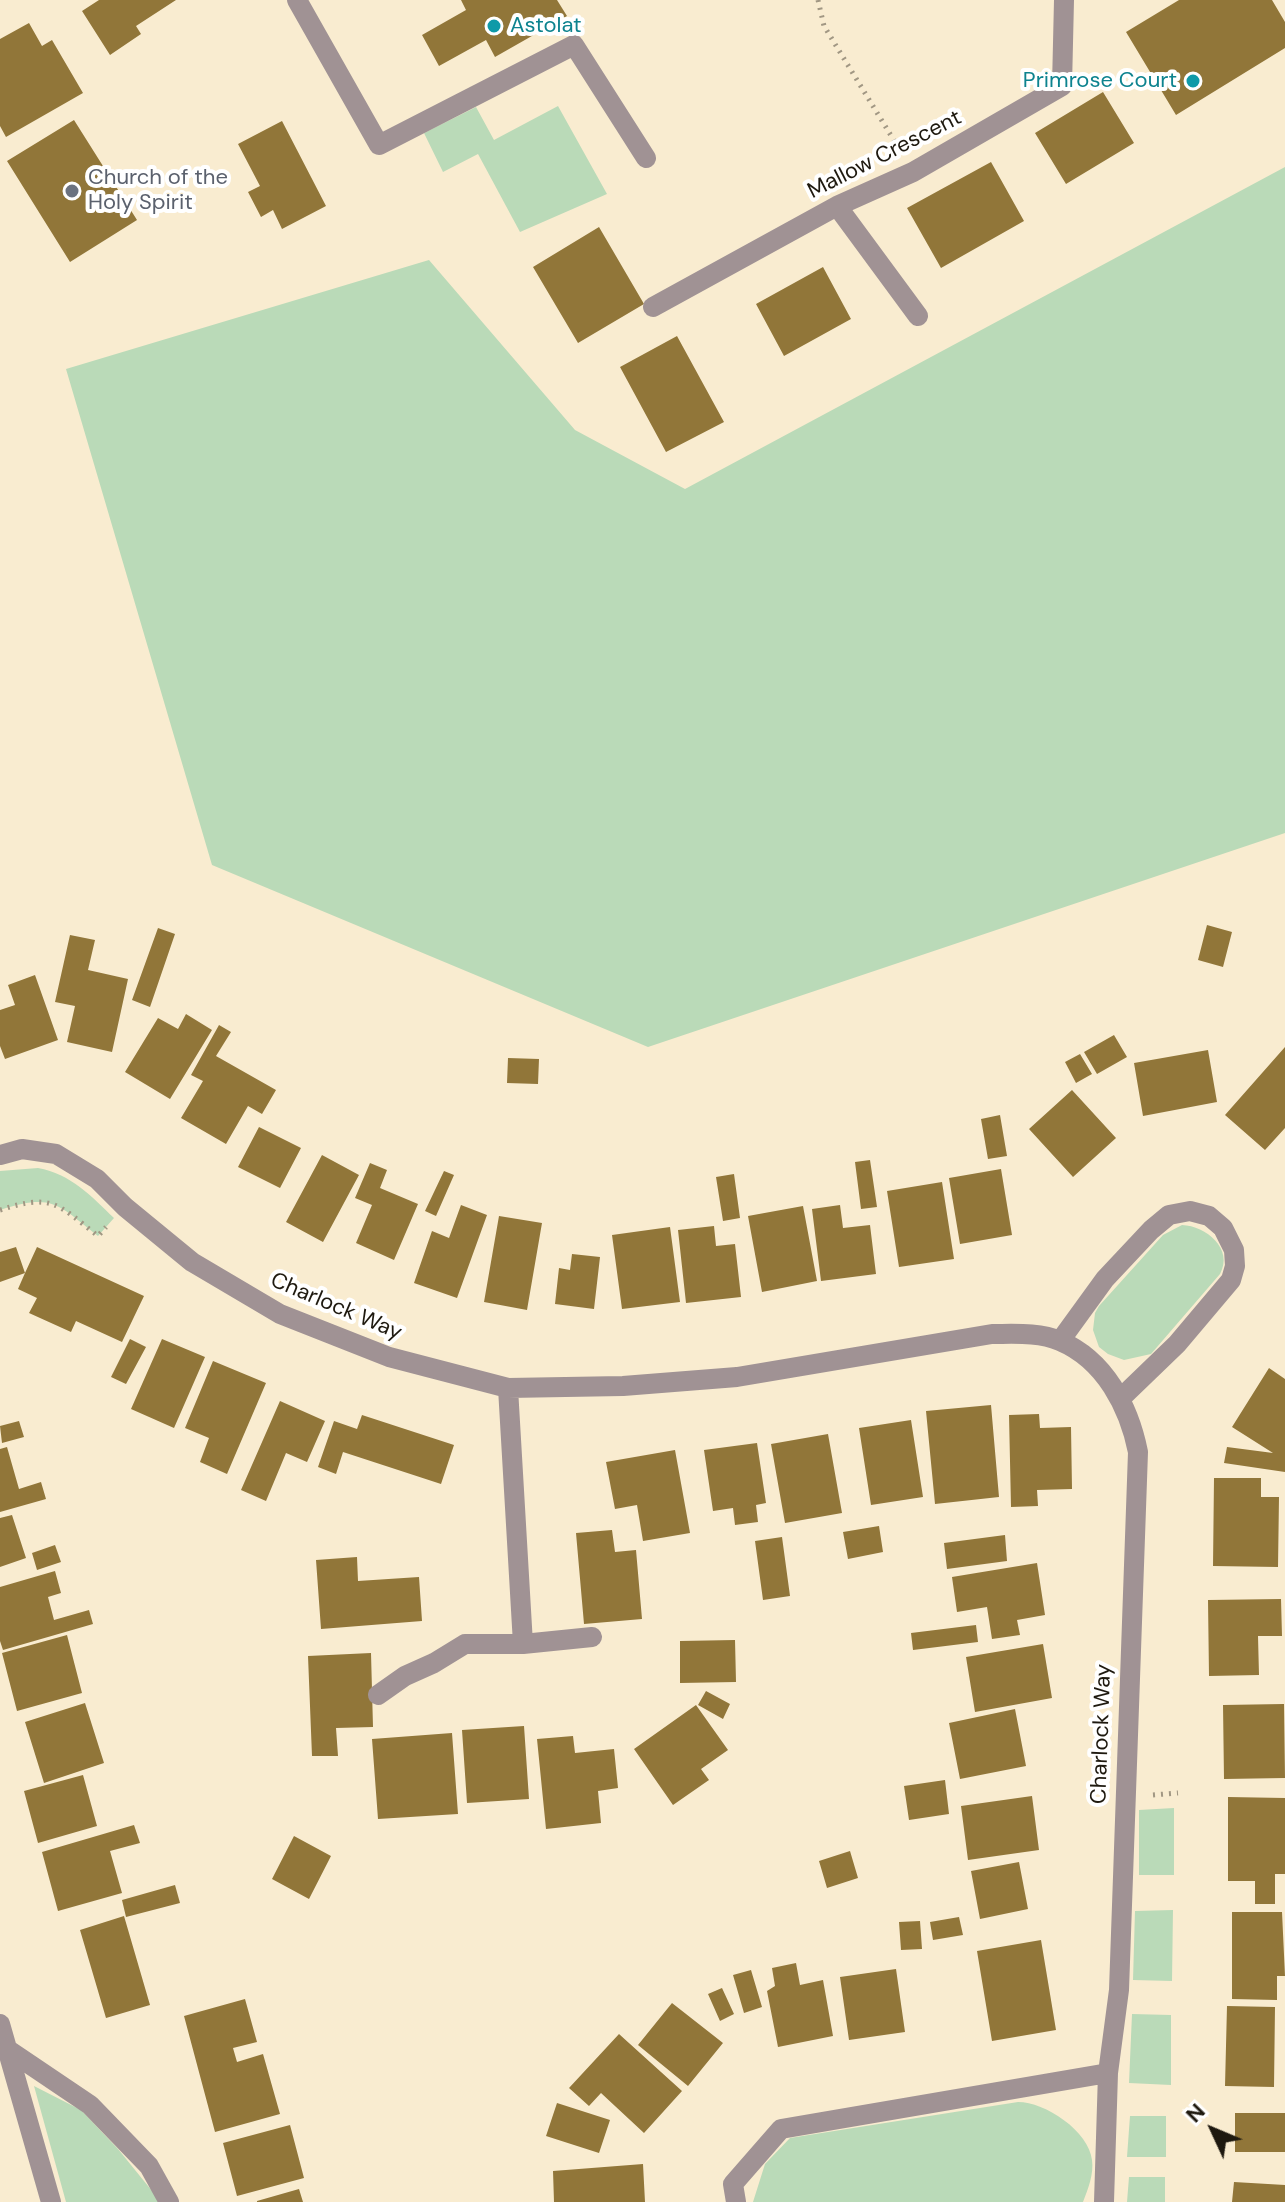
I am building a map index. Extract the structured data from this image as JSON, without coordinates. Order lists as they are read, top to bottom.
{
  "streets": {
    "street": ["Mallow Crescent", "Charlock Way"]
  },
  "places": ["Astolat", "Primrose Court", "Church of the Holy Spirit"],
  "north": "top left"
}
